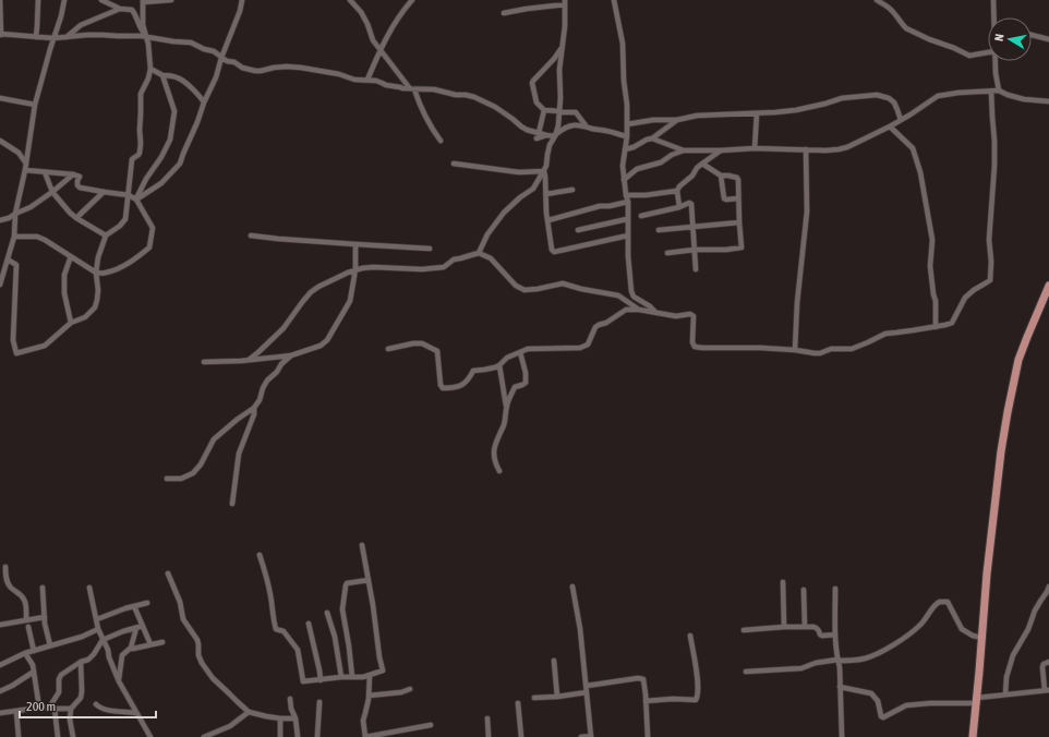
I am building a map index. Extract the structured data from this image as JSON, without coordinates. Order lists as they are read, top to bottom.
{
  "scale_bar": "200 m",
  "north": "left"
}
